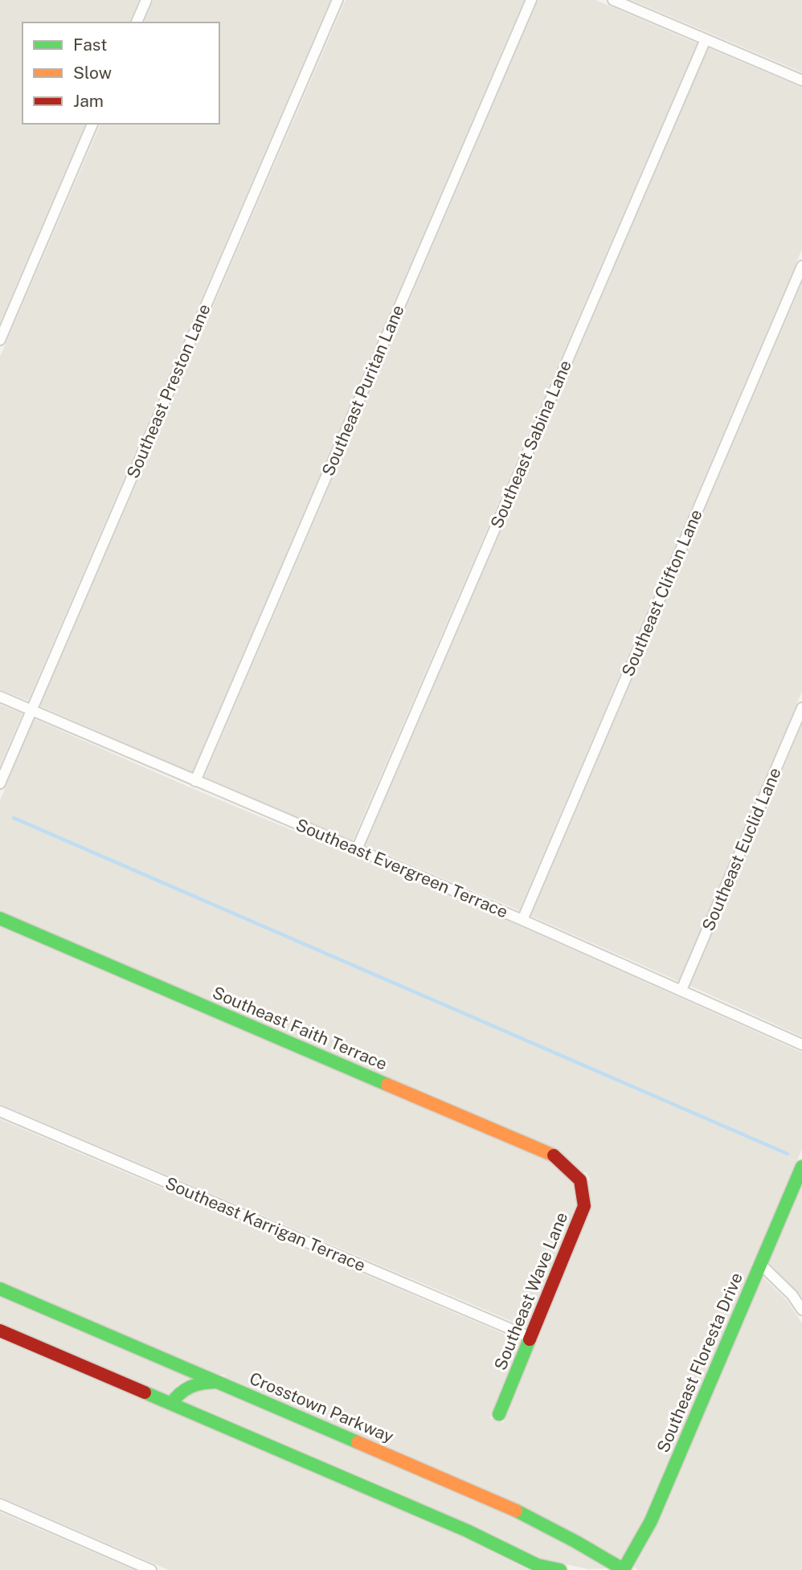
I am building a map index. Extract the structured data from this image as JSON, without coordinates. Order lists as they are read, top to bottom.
{
  "streets": {
    "main road": [
      "Southeast Faith Terrace",
      "Southeast Wave Lane",
      "Southeast Floresta Drive",
      "Crosstown Parkway"
    ],
    "street": [
      "Southeast Puritan Lane",
      "Southeast Preston Lane",
      "Southeast Sabina Lane",
      "Southeast Clifton Lane",
      "Southeast Euclid Lane",
      "Southeast Evergreen Terrace",
      "Southeast Karrigan Terrace"
    ]
  },
  "crossings": [
    ["Southeast Puritan Lane", "Southeast Evergreen Terrace"],
    ["Southeast Preston Lane", "Southeast Evergreen Terrace"],
    ["Southeast Sabina Lane", "Southeast Evergreen Terrace"],
    ["Southeast Clifton Lane", "Southeast Evergreen Terrace"],
    ["Southeast Euclid Lane", "Southeast Evergreen Terrace"],
    ["Southeast Faith Terrace", "Southeast Wave Lane"],
    ["Southeast Karrigan Terrace", "Southeast Wave Lane"],
    ["Southeast Floresta Drive", "Crosstown Parkway"]
  ],
  "legend": ["Fast", "Slow", "Jam"]
}
